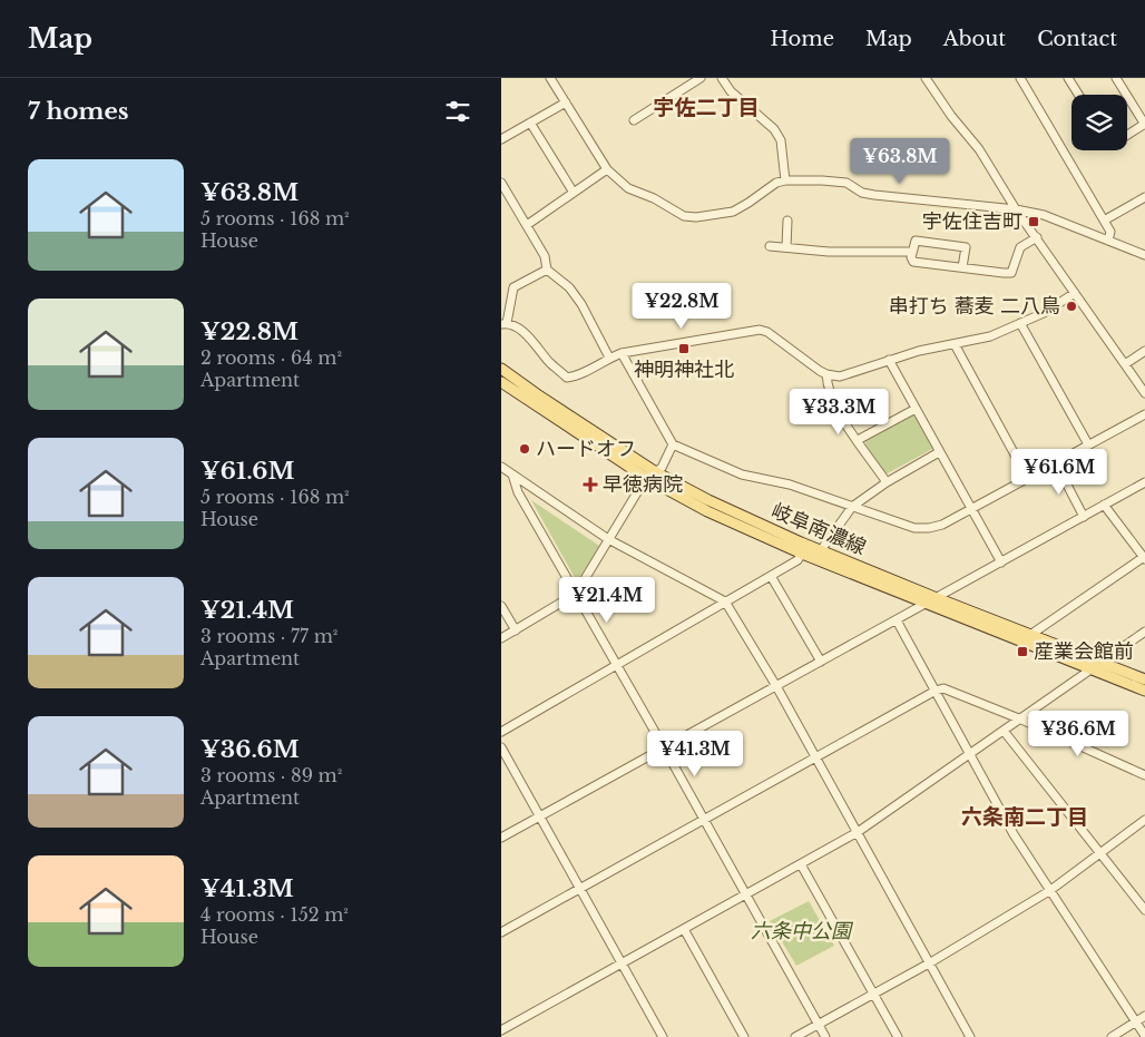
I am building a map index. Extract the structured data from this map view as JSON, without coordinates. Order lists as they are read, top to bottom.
{
  "streets": {
    "main road": ["岐阜南濃線"]
  },
  "districts": ["宇佐二丁目", "六条南二丁目"],
  "parks": ["六条中公園"],
  "places": {
    "transit": ["宇佐住吉町", "神明神社北", "産業会館前"],
    "other": ["串打ち 蕎麦 二八鳥", "ハードオフ"],
    "health": ["早徳病院"]
  },
  "page": {
    "header": "Map",
    "nav": [
      "Home",
      "Map",
      "About",
      "Contact"
    ],
    "heading": "7 homes",
    "price": [
      "¥63.8M",
      "¥22.8M",
      "¥33.3M",
      "¥61.6M",
      "¥21.4M",
      "¥36.6M",
      "¥41.3M"
    ],
    "list": [
      {
        "name": "¥63.8M",
        "note": "5 rooms · 168 m² · House"
      },
      {
        "name": "¥22.8M",
        "note": "2 rooms · 64 m² · Apartment"
      },
      {
        "name": "¥61.6M",
        "note": "5 rooms · 168 m² · House"
      },
      {
        "name": "¥21.4M",
        "note": "3 rooms · 77 m² · Apartment"
      },
      {
        "name": "¥36.6M",
        "note": "3 rooms · 89 m² · Apartment"
      },
      {
        "name": "¥41.3M",
        "note": "4 rooms · 152 m² · House"
      }
    ]
  }
}
